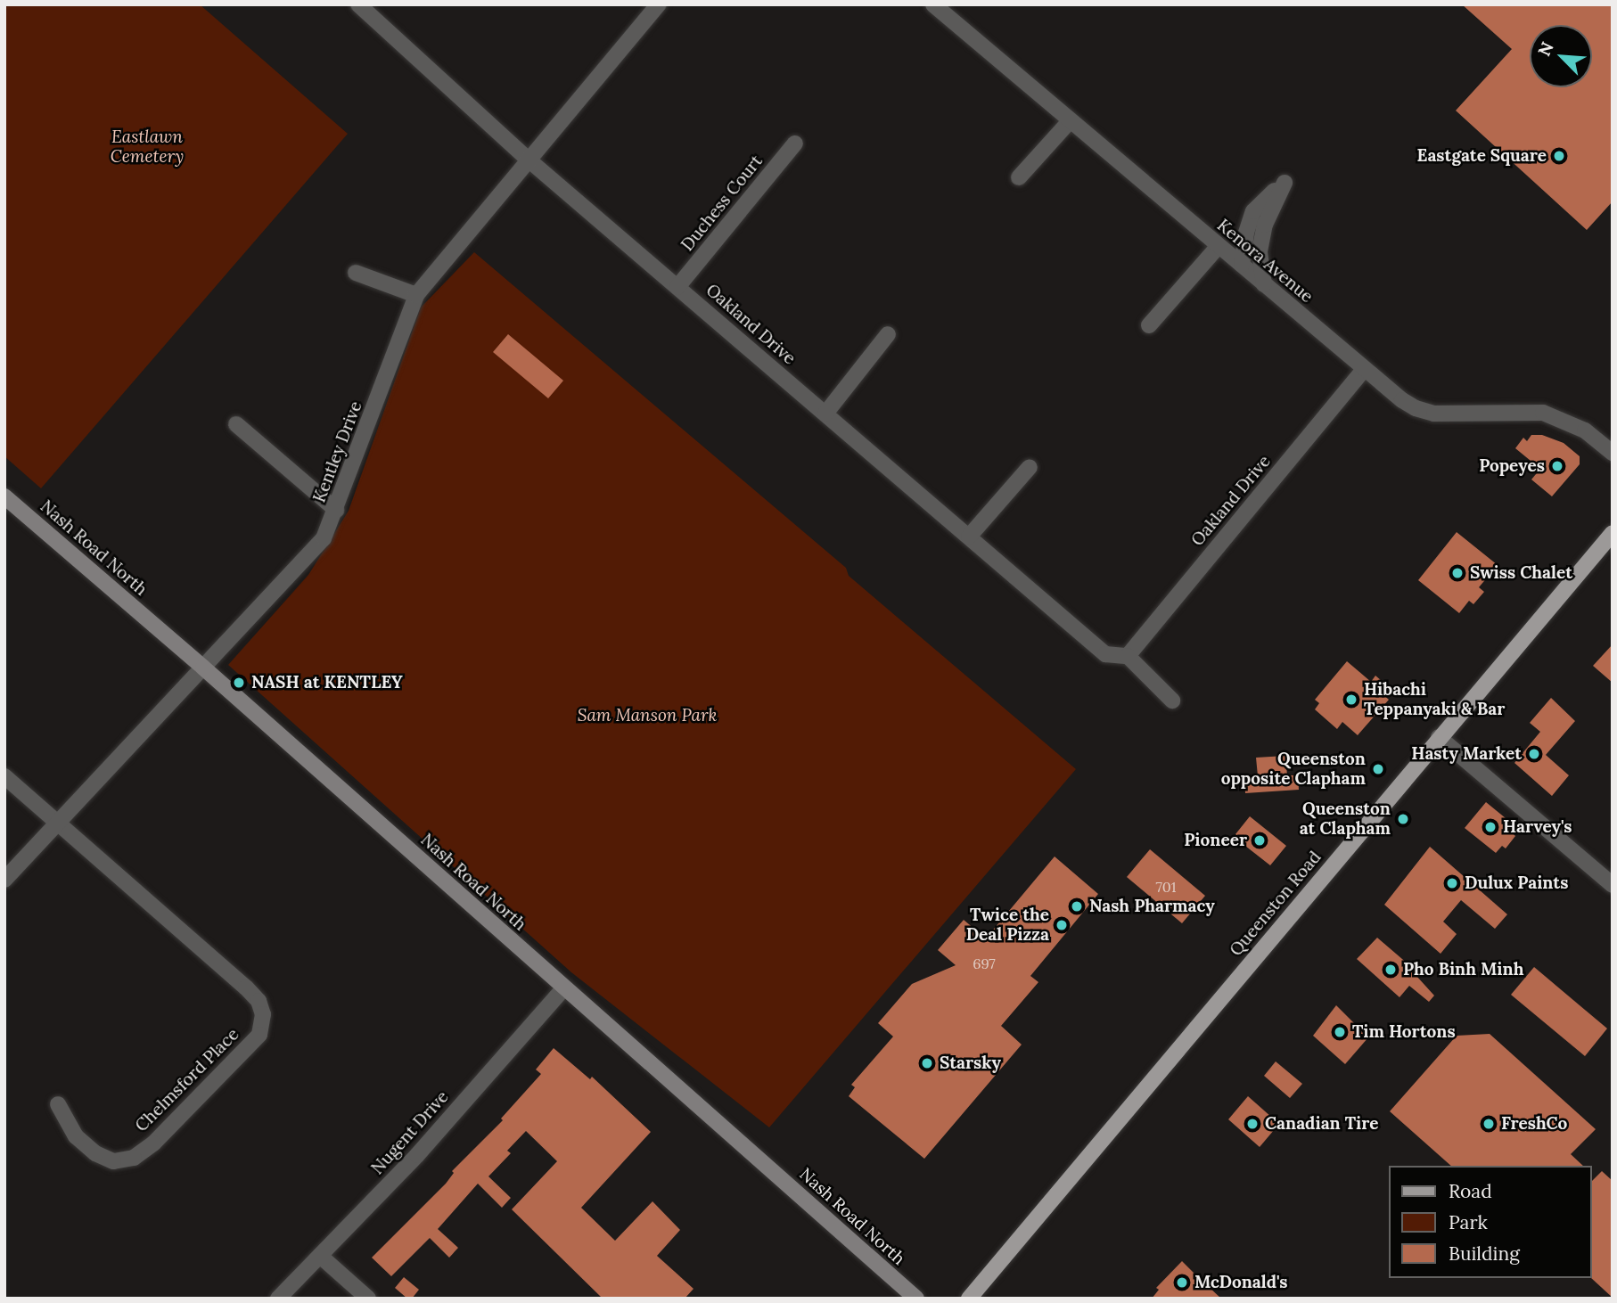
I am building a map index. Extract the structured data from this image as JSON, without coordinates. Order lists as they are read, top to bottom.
{
  "streets": {
    "main road": ["Nash Road North", "Queenston Road"],
    "street": [
      "Duchess Court",
      "Kenora Avenue",
      "Oakland Drive",
      "Kentley Drive",
      "Chelmsford Place",
      "Nugent Drive"
    ]
  },
  "crossings": [
    ["Duchess Court", "Oakland Drive"],
    ["Kenora Avenue", "Oakland Drive"],
    ["Oakland Drive", "Kentley Drive"],
    ["Kentley Drive", "Nash Road North"],
    ["Kentley Drive", "Chelmsford Place"],
    ["Nash Road North", "Nugent Drive"]
  ],
  "parks": ["Eastlawn Cemetery", "Sam Manson Park"],
  "places": [
    "Eastgate Square",
    "Popeyes",
    "Swiss Chalet",
    "NASH at KENTLEY",
    "Hibachi Teppanyaki & Bar",
    "Hasty Market",
    "Queenston opposite Clapham",
    "Queenston at Clapham",
    "Harvey's",
    "Pioneer",
    "Dulux Paints",
    "Nash Pharmacy",
    "Twice the Deal Pizza",
    "Pho Binh Minh",
    "Tim Hortons",
    "Starsky",
    "Canadian Tire",
    "FreshCo",
    "McDonald's"
  ],
  "house_numbers": ["701", "697"],
  "legend": ["Road", "Park", "Building"],
  "north": "top left"
}
